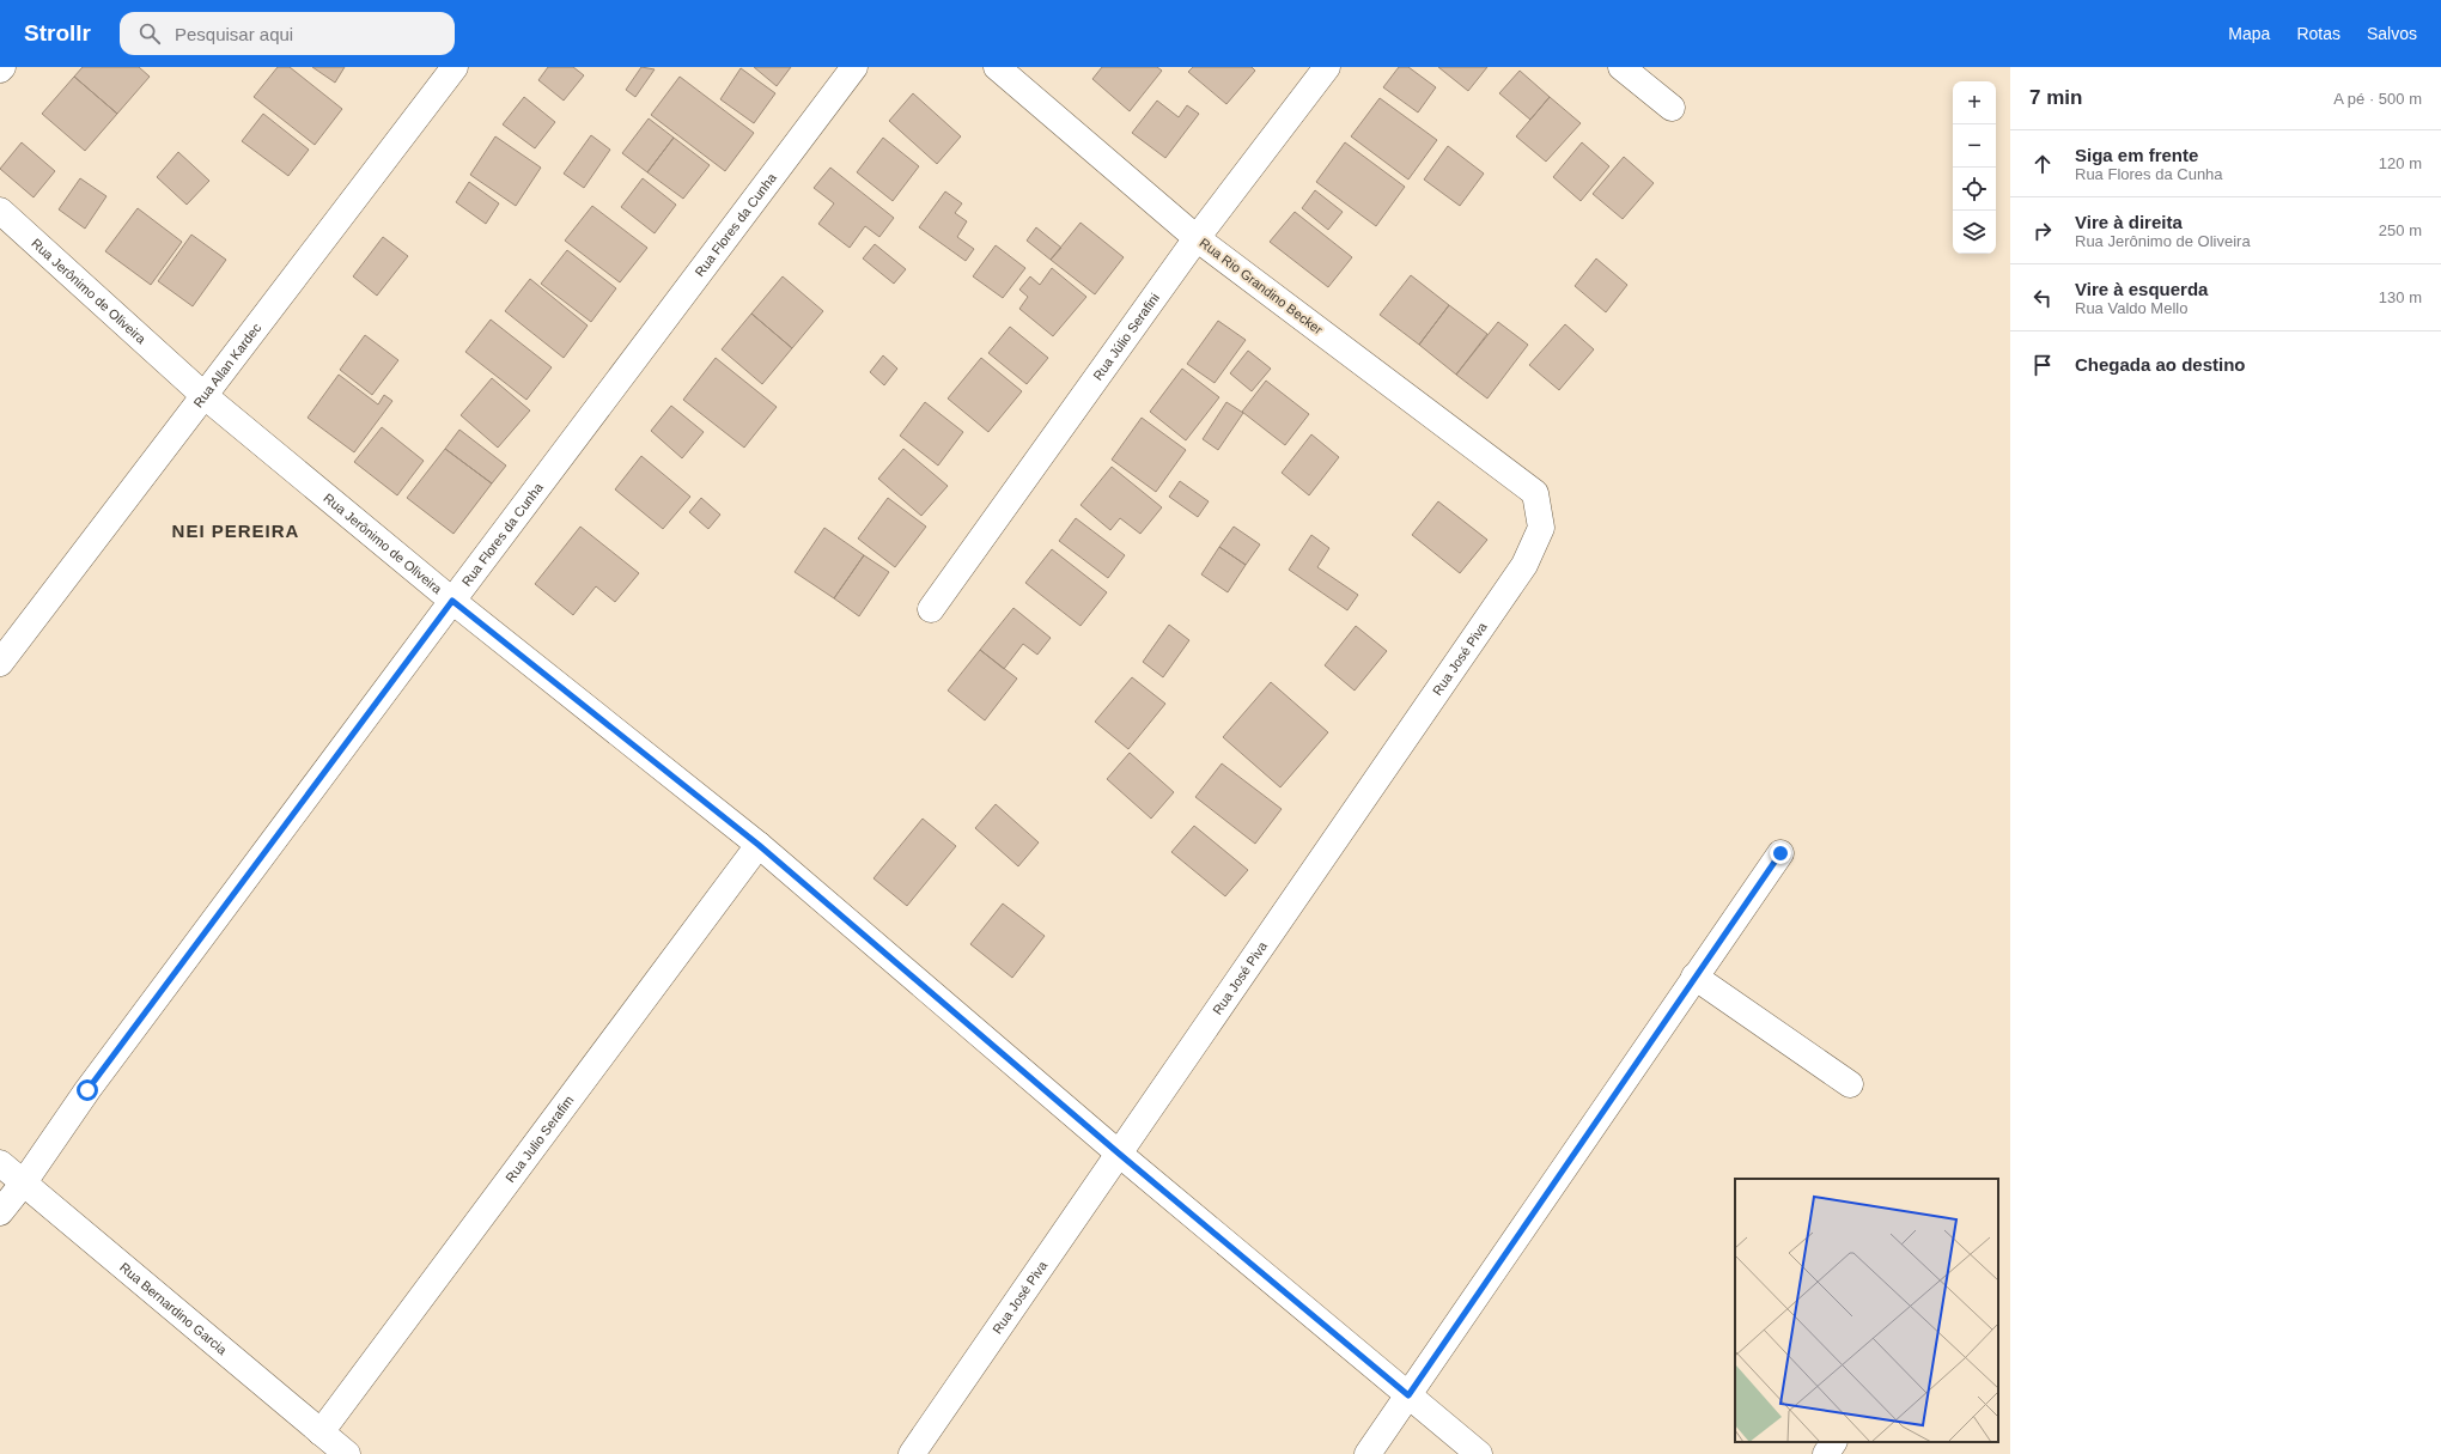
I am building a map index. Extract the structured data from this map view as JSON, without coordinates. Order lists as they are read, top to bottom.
{
  "streets": {
    "street": [
      "Rua Flores da Cunha",
      "Rua Rio Grandino Becker",
      "Rua Jerônimo de Oliveira",
      "Rua Júlio Serafini",
      "Rua Allan Kardec",
      "Rua José Piva",
      "Rua Julio Serafim",
      "Rua Bernardino Garcia"
    ]
  },
  "crossings": [
    ["Rua Flores da Cunha", "Rua Jerônimo de Oliveira"],
    ["Rua Flores da Cunha", "Rua Bernardino Garcia"],
    ["Rua Rio Grandino Becker", "Rua Júlio Serafini"],
    ["Rua Rio Grandino Becker", "Rua José Piva"],
    ["Rua Jerônimo de Oliveira", "Rua Allan Kardec"],
    ["Rua Jerônimo de Oliveira", "Rua José Piva"],
    ["Rua Jerônimo de Oliveira", "Rua Julio Serafim"],
    ["Rua Julio Serafim", "Rua Bernardino Garcia"]
  ],
  "districts": ["NEI PEREIRA"],
  "page": {
    "header": "Strollr",
    "search": "Pesquisar aqui",
    "nav": ["Mapa", "Rotas", "Salvos"],
    "heading": ["7 min", "A pé · 500 m"],
    "map_buttons": ["+", "−"],
    "list": [
      ["Siga em frente", "Rua Flores da Cunha", "120 m"],
      ["Vire à direita", "Rua Jerônimo de Oliveira", "250 m"],
      ["Vire à esquerda", "Rua Valdo Mello", "130 m"],
      "Chegada ao destino"
    ]
  }
}
